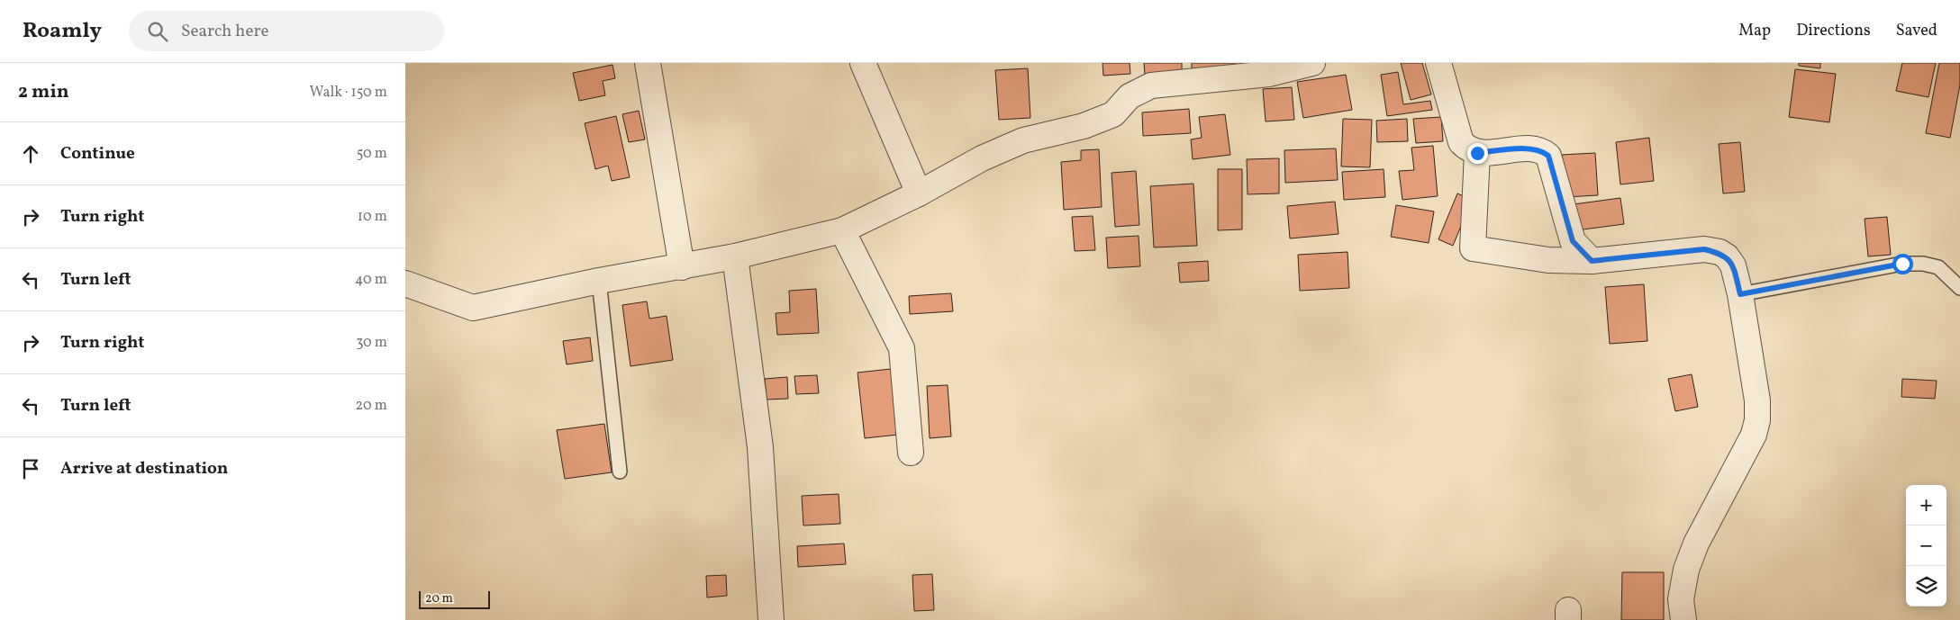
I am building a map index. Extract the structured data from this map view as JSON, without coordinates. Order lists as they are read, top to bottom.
{
  "scale_bar": "20 m",
  "page": {
    "header": "Roamly",
    "search": "Search here",
    "nav": ["Map", "Directions", "Saved"],
    "heading": ["2 min", "Walk · 150 m"],
    "list": [
      ["Continue", "50 m"],
      ["Turn right", "10 m"],
      ["Turn left", "40 m"],
      ["Turn right", "30 m"],
      ["Turn left", "20 m"],
      "Arrive at destination"
    ],
    "map_buttons": ["+", "−"],
    "scale": "20 m"
  }
}
